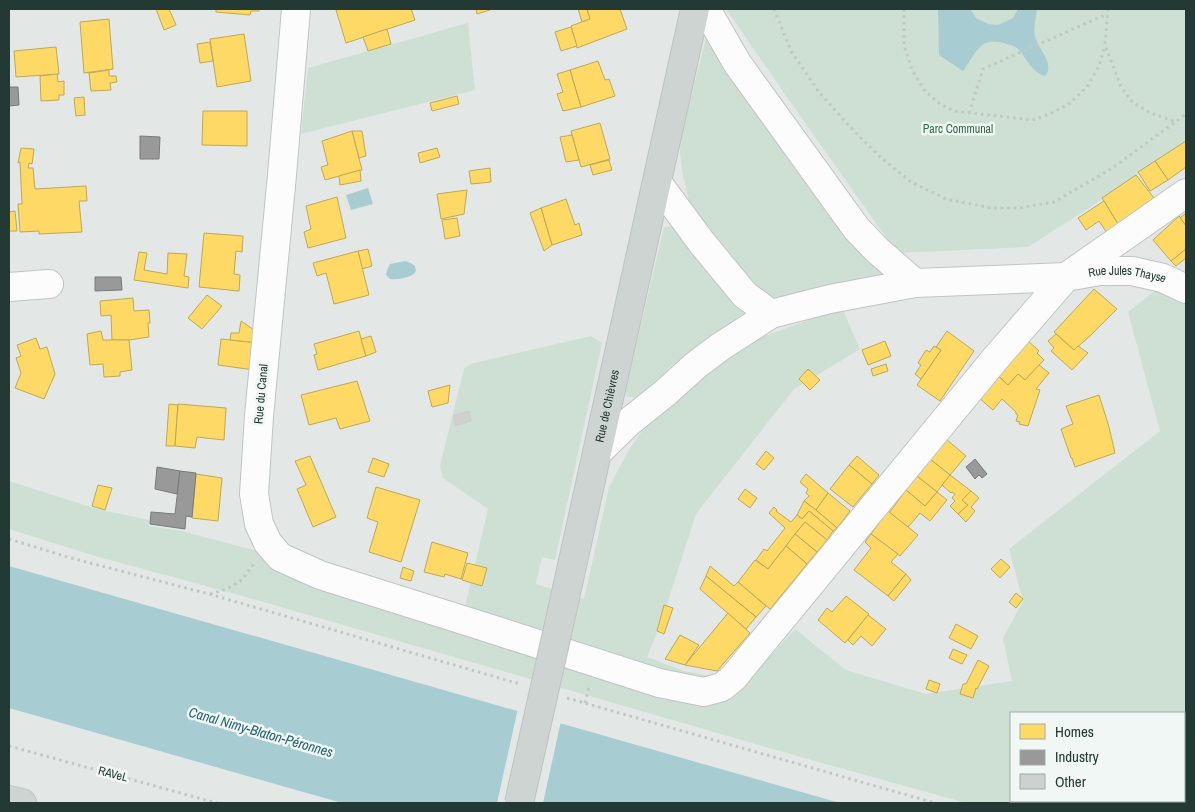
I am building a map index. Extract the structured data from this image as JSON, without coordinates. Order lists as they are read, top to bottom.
{
  "streets": {
    "main road": ["Rue de Chièvres"],
    "street": ["Rue Jules Thayse", "Rue du Canal"],
    "path": ["RAVeL"]
  },
  "crossings": [
    ["Rue Jules Thayse", "Rue du Canal"],
    ["Rue Jules Thayse", "Rue de Chièvres"]
  ],
  "water": ["Canal Nimy-Blaton-Péronnes"],
  "parks": ["Parc Communal"],
  "legend": ["Homes", "Industry", "Other"]
}
